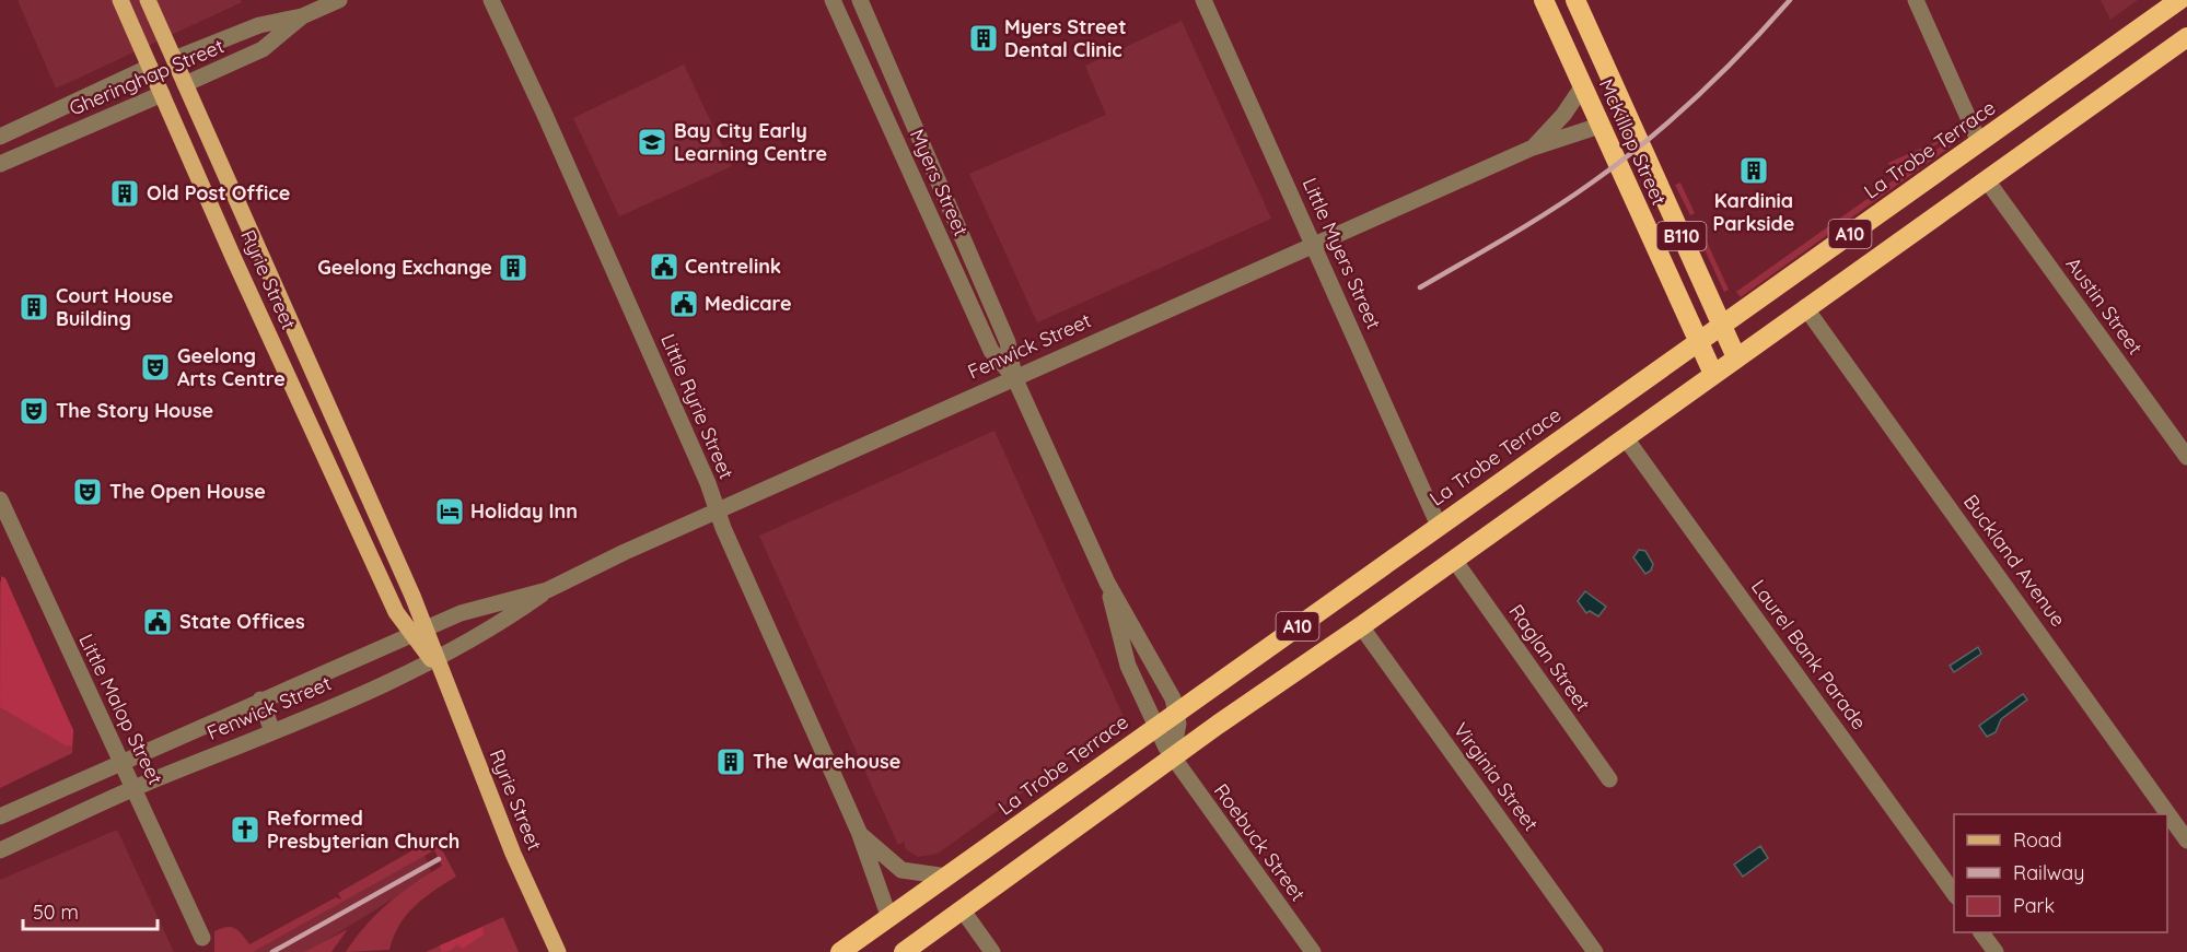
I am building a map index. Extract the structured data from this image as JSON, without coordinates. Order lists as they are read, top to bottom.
{
  "streets": {
    "highway": [
      "McKillop Street",
      "La Trobe Terrace",
      "A10",
      "B110"
    ],
    "main road": ["Gheringhap Street", "Ryrie Street"],
    "street": [
      "Myers Street",
      "Little Myers Street",
      "Austin Street",
      "Fenwick Street",
      "Little Ryrie Street",
      "Buckland Avenue",
      "Laurel Bank Parade",
      "Raglan Street",
      "Little Malop Street",
      "Virginia Street",
      "Roebuck Street"
    ]
  },
  "crossings": [
    ["Gheringhap Street", "Ryrie Street"],
    ["McKillop Street", "La Trobe Terrace"],
    ["McKillop Street", "A10"],
    ["McKillop Street", "Fenwick Street"],
    ["La Trobe Terrace", "Myers Street"],
    ["La Trobe Terrace", "Little Myers Street"],
    ["La Trobe Terrace", "Little Ryrie Street"],
    ["Myers Street", "A10"],
    ["Myers Street", "Fenwick Street"],
    ["Myers Street", "Roebuck Street"],
    ["A10", "Austin Street"],
    ["A10", "Buckland Avenue"],
    ["A10", "Laurel Bank Parade"],
    ["A10", "Raglan Street"],
    ["A10", "Virginia Street"],
    ["A10", "Roebuck Street"],
    ["Little Myers Street", "Fenwick Street"],
    ["Ryrie Street", "Fenwick Street"],
    ["Fenwick Street", "Little Ryrie Street"],
    ["Fenwick Street", "Little Malop Street"]
  ],
  "places": {
    "building": [
      "Myers Street Dental Clinic",
      "Kardinia Parkside",
      "Old Post Office",
      "Geelong Exchange",
      "Court House Building",
      "The Warehouse"
    ],
    "school or university": ["Bay City Early Learning Centre"],
    "public building": ["Centrelink", "Medicare", "State Offices"],
    "theatre": ["Geelong Arts Centre", "The Story House", "The Open House"],
    "hotel": ["Holiday Inn"],
    "church": ["Reformed Presbyterian Church"]
  },
  "legend": ["Road", "Railway", "Park"],
  "scale_bar": "50 m"
}
